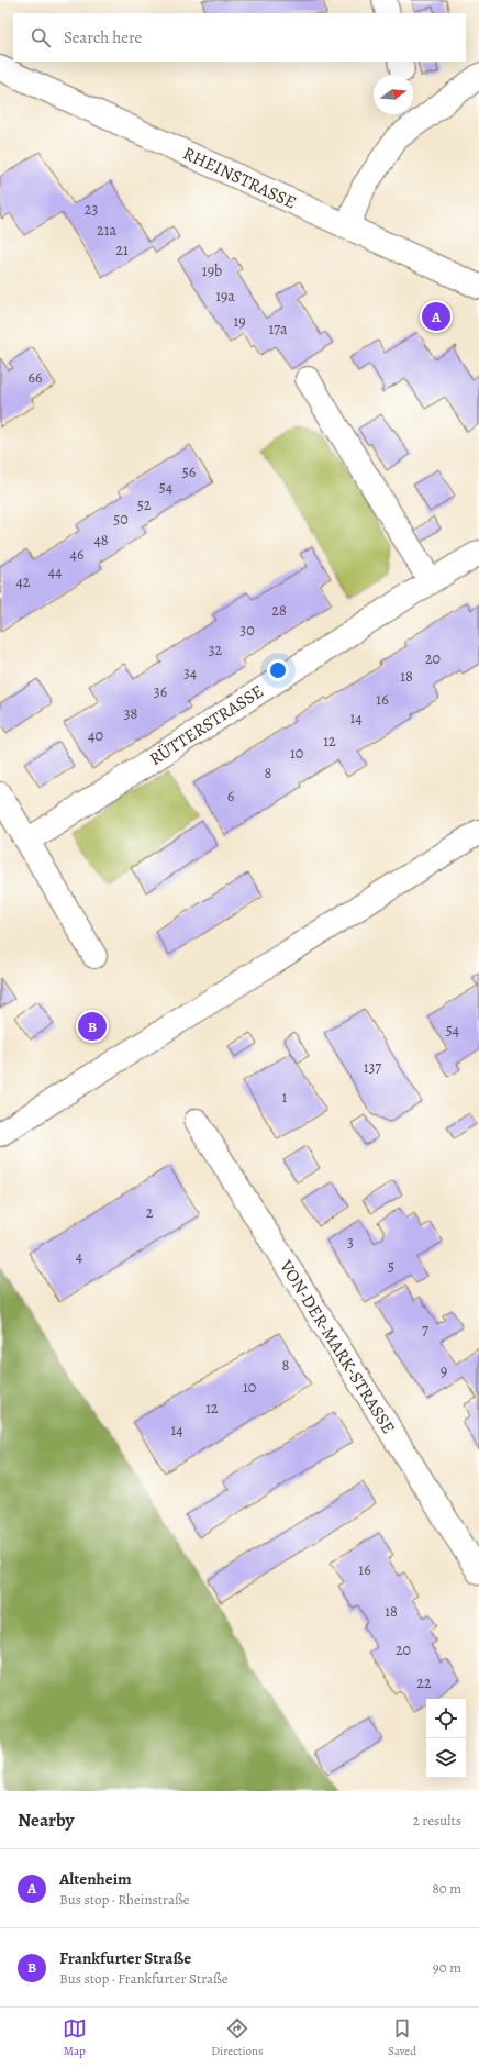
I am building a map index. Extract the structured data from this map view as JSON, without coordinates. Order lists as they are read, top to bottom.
{
  "streets": {
    "street": ["RHEINSTRASSE", "RÜTTERSTRASSE", "VON-DER-MARK-STRASSE"]
  },
  "house_numbers": [
    "23",
    "21a",
    "21",
    "19b",
    "19a",
    "19",
    "17a",
    "66",
    "56",
    "54",
    "52",
    "50",
    "48",
    "46",
    "44",
    "42",
    "28",
    "30",
    "32",
    "20",
    "34",
    "18",
    "36",
    "16",
    "38",
    "14",
    "40",
    "12",
    "10",
    "8",
    "6",
    "54",
    "137",
    "1",
    "2",
    "3",
    "4",
    "5",
    "7",
    "8",
    "9",
    "10",
    "12",
    "14",
    "16",
    "18",
    "20",
    "22"
  ],
  "north": "right",
  "page": {
    "search": "Search here",
    "pins": ["A", "B"],
    "heading": ["Nearby", "2 results"],
    "list": [
      {
        "mark": "A",
        "name": "Altenheim",
        "note": "Bus stop · Rheinstraße",
        "value": "80 m"
      },
      {
        "mark": "B",
        "name": "Frankfurter Straße",
        "note": "Bus stop · Frankfurter Straße",
        "value": "90 m"
      }
    ],
    "nav": ["Map", "Directions", "Saved"]
  }
}
